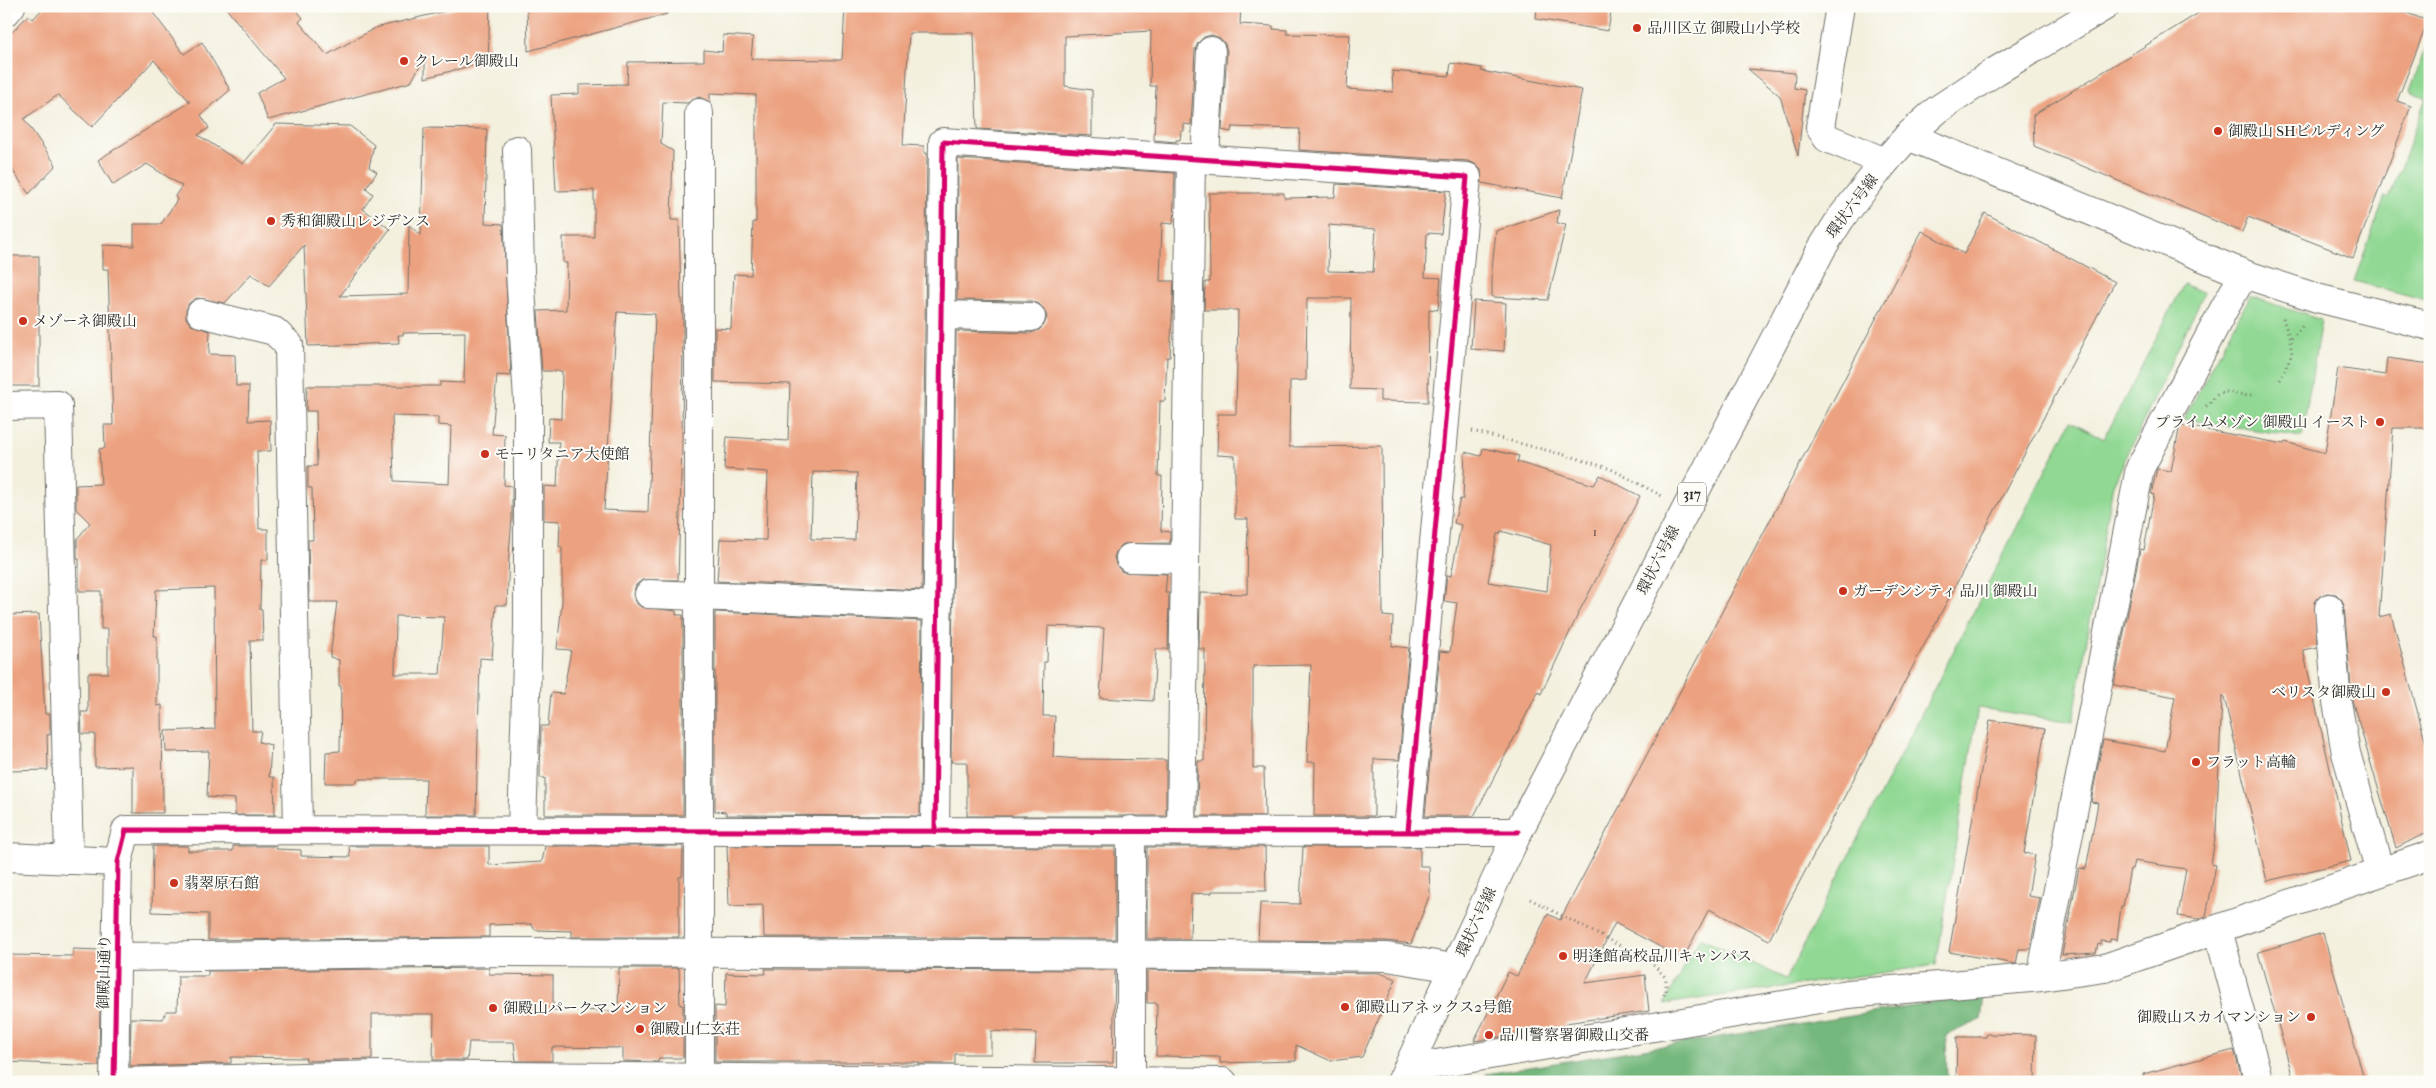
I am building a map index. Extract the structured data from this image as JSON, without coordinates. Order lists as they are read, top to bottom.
{
  "streets": {
    "street": ["環状六号線", "317", "御殿山通り"]
  },
  "places": [
    "品川区立 御殿山小学校",
    "クレール御殿山",
    "御殿山 SHビルディング",
    "秀和御殿山レジデンス",
    "メゾーネ御殿山",
    "プライムメゾン 御殿山 イースト",
    "モーリタニア大使館",
    "ガーデンシティ 品川 御殿山",
    "ベリスタ御殿山",
    "フラット高輪",
    "翡翠原石館",
    "明逢館高校品川キャンパス",
    "御殿山アネックス2号館",
    "御殿山パークマンション",
    "御殿山スカイマンション",
    "御殿山仁玄荘",
    "品川警察署御殿山交番"
  ],
  "house_numbers": ["1"]
}
